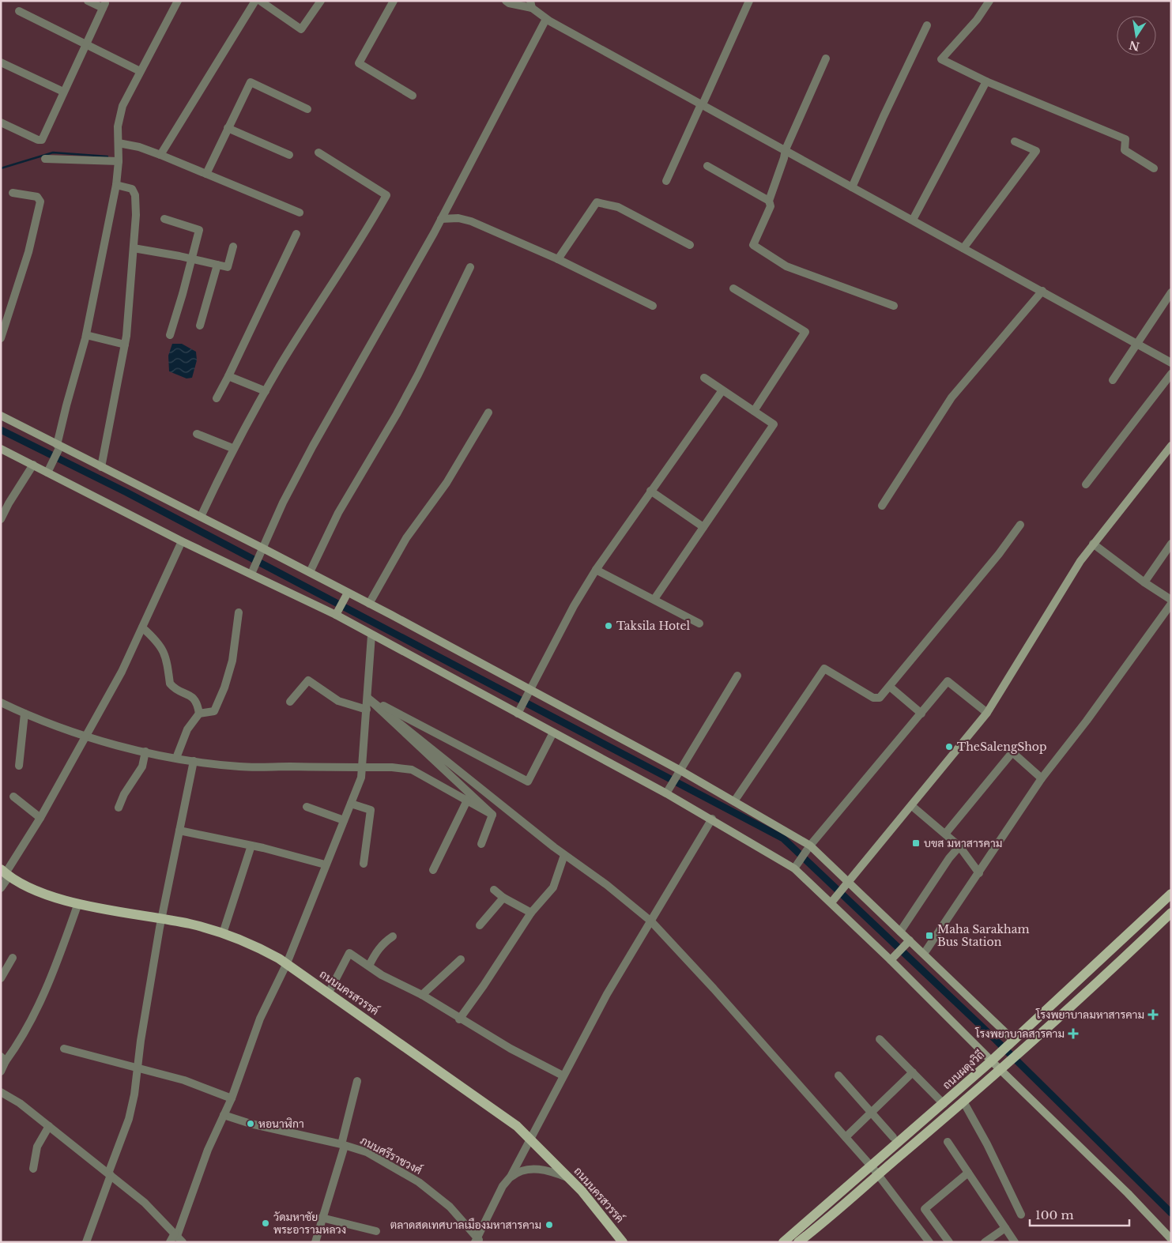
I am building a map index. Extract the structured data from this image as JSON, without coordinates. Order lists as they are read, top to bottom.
{
  "streets": {
    "main road": ["ถนนนครสวรรค์", "ถนนผดุงวิถี"],
    "street": ["ภนนศรีราชวงศ์"]
  },
  "places": {
    "other": [
      "Taksila Hotel",
      "TheSalengShop",
      "หอนาฬิกา",
      "วัดมหาชัย พระอารามหลวง",
      "ตลาดสดเทศบาลเมืองมหาสารคาม"
    ],
    "transit": ["บขส มหาสารคาม", "Maha Sarakham Bus Station"],
    "health": ["โรงพยาบาลมหาสารคาม", "โรงพยาบาลสารคาม"]
  },
  "scale_bar": "100 m",
  "north": "bottom"
}
